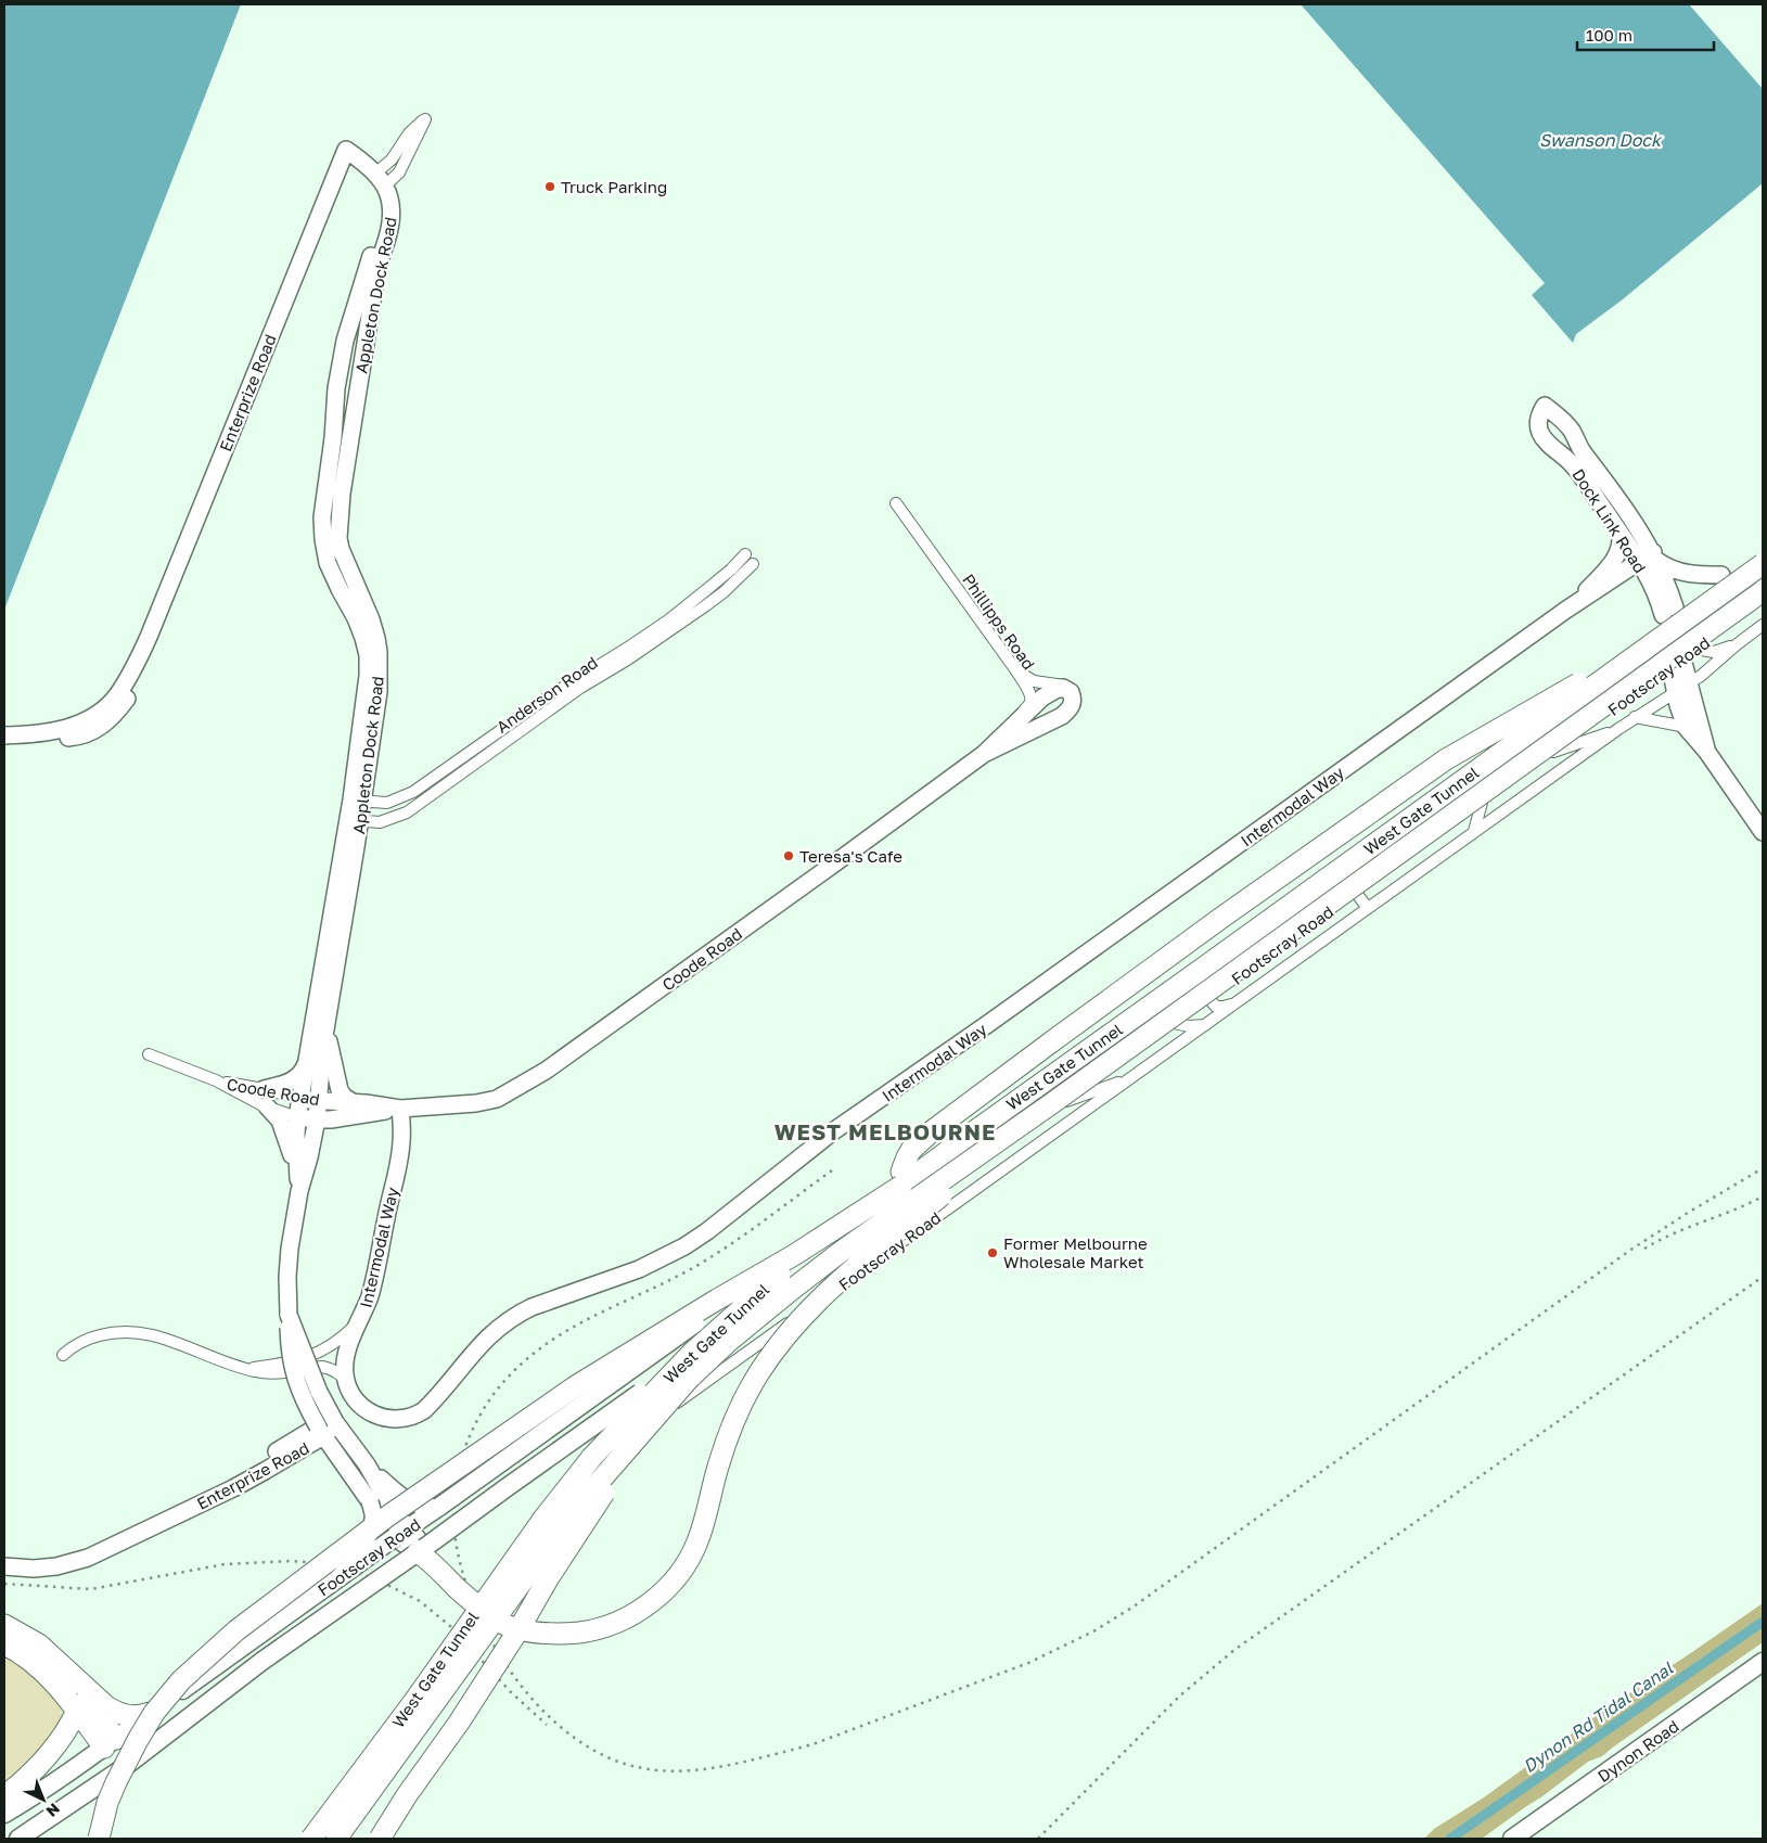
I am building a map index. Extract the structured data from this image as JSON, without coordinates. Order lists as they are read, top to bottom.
{
  "streets": {
    "highway": ["West Gate Tunnel"],
    "main road": ["Appleton Dock Road", "Footscray Road", "Dynon Road"],
    "street": [
      "Enterprize Road",
      "Dock Link Road",
      "Phillipps Road",
      "Anderson Road",
      "Intermodal Way",
      "Coode Road"
    ]
  },
  "crossings": [
    ["Appleton Dock Road", "Enterprize Road"],
    ["Appleton Dock Road", "Footscray Road"],
    ["Appleton Dock Road", "Anderson Road"],
    ["Appleton Dock Road", "Coode Road"],
    ["Dock Link Road", "Intermodal Way"],
    ["Phillipps Road", "Coode Road"],
    ["Footscray Road", "West Gate Tunnel"],
    ["Intermodal Way", "Coode Road"]
  ],
  "districts": ["WEST MELBOURNE"],
  "water": ["Swanson Dock", "Dynon Rd Tidal Canal"],
  "places": ["Truck Parking", "Teresa's Cafe", "Former Melbourne Wholesale Market"],
  "scale_bar": "100 m",
  "north": "bottom right"
}
